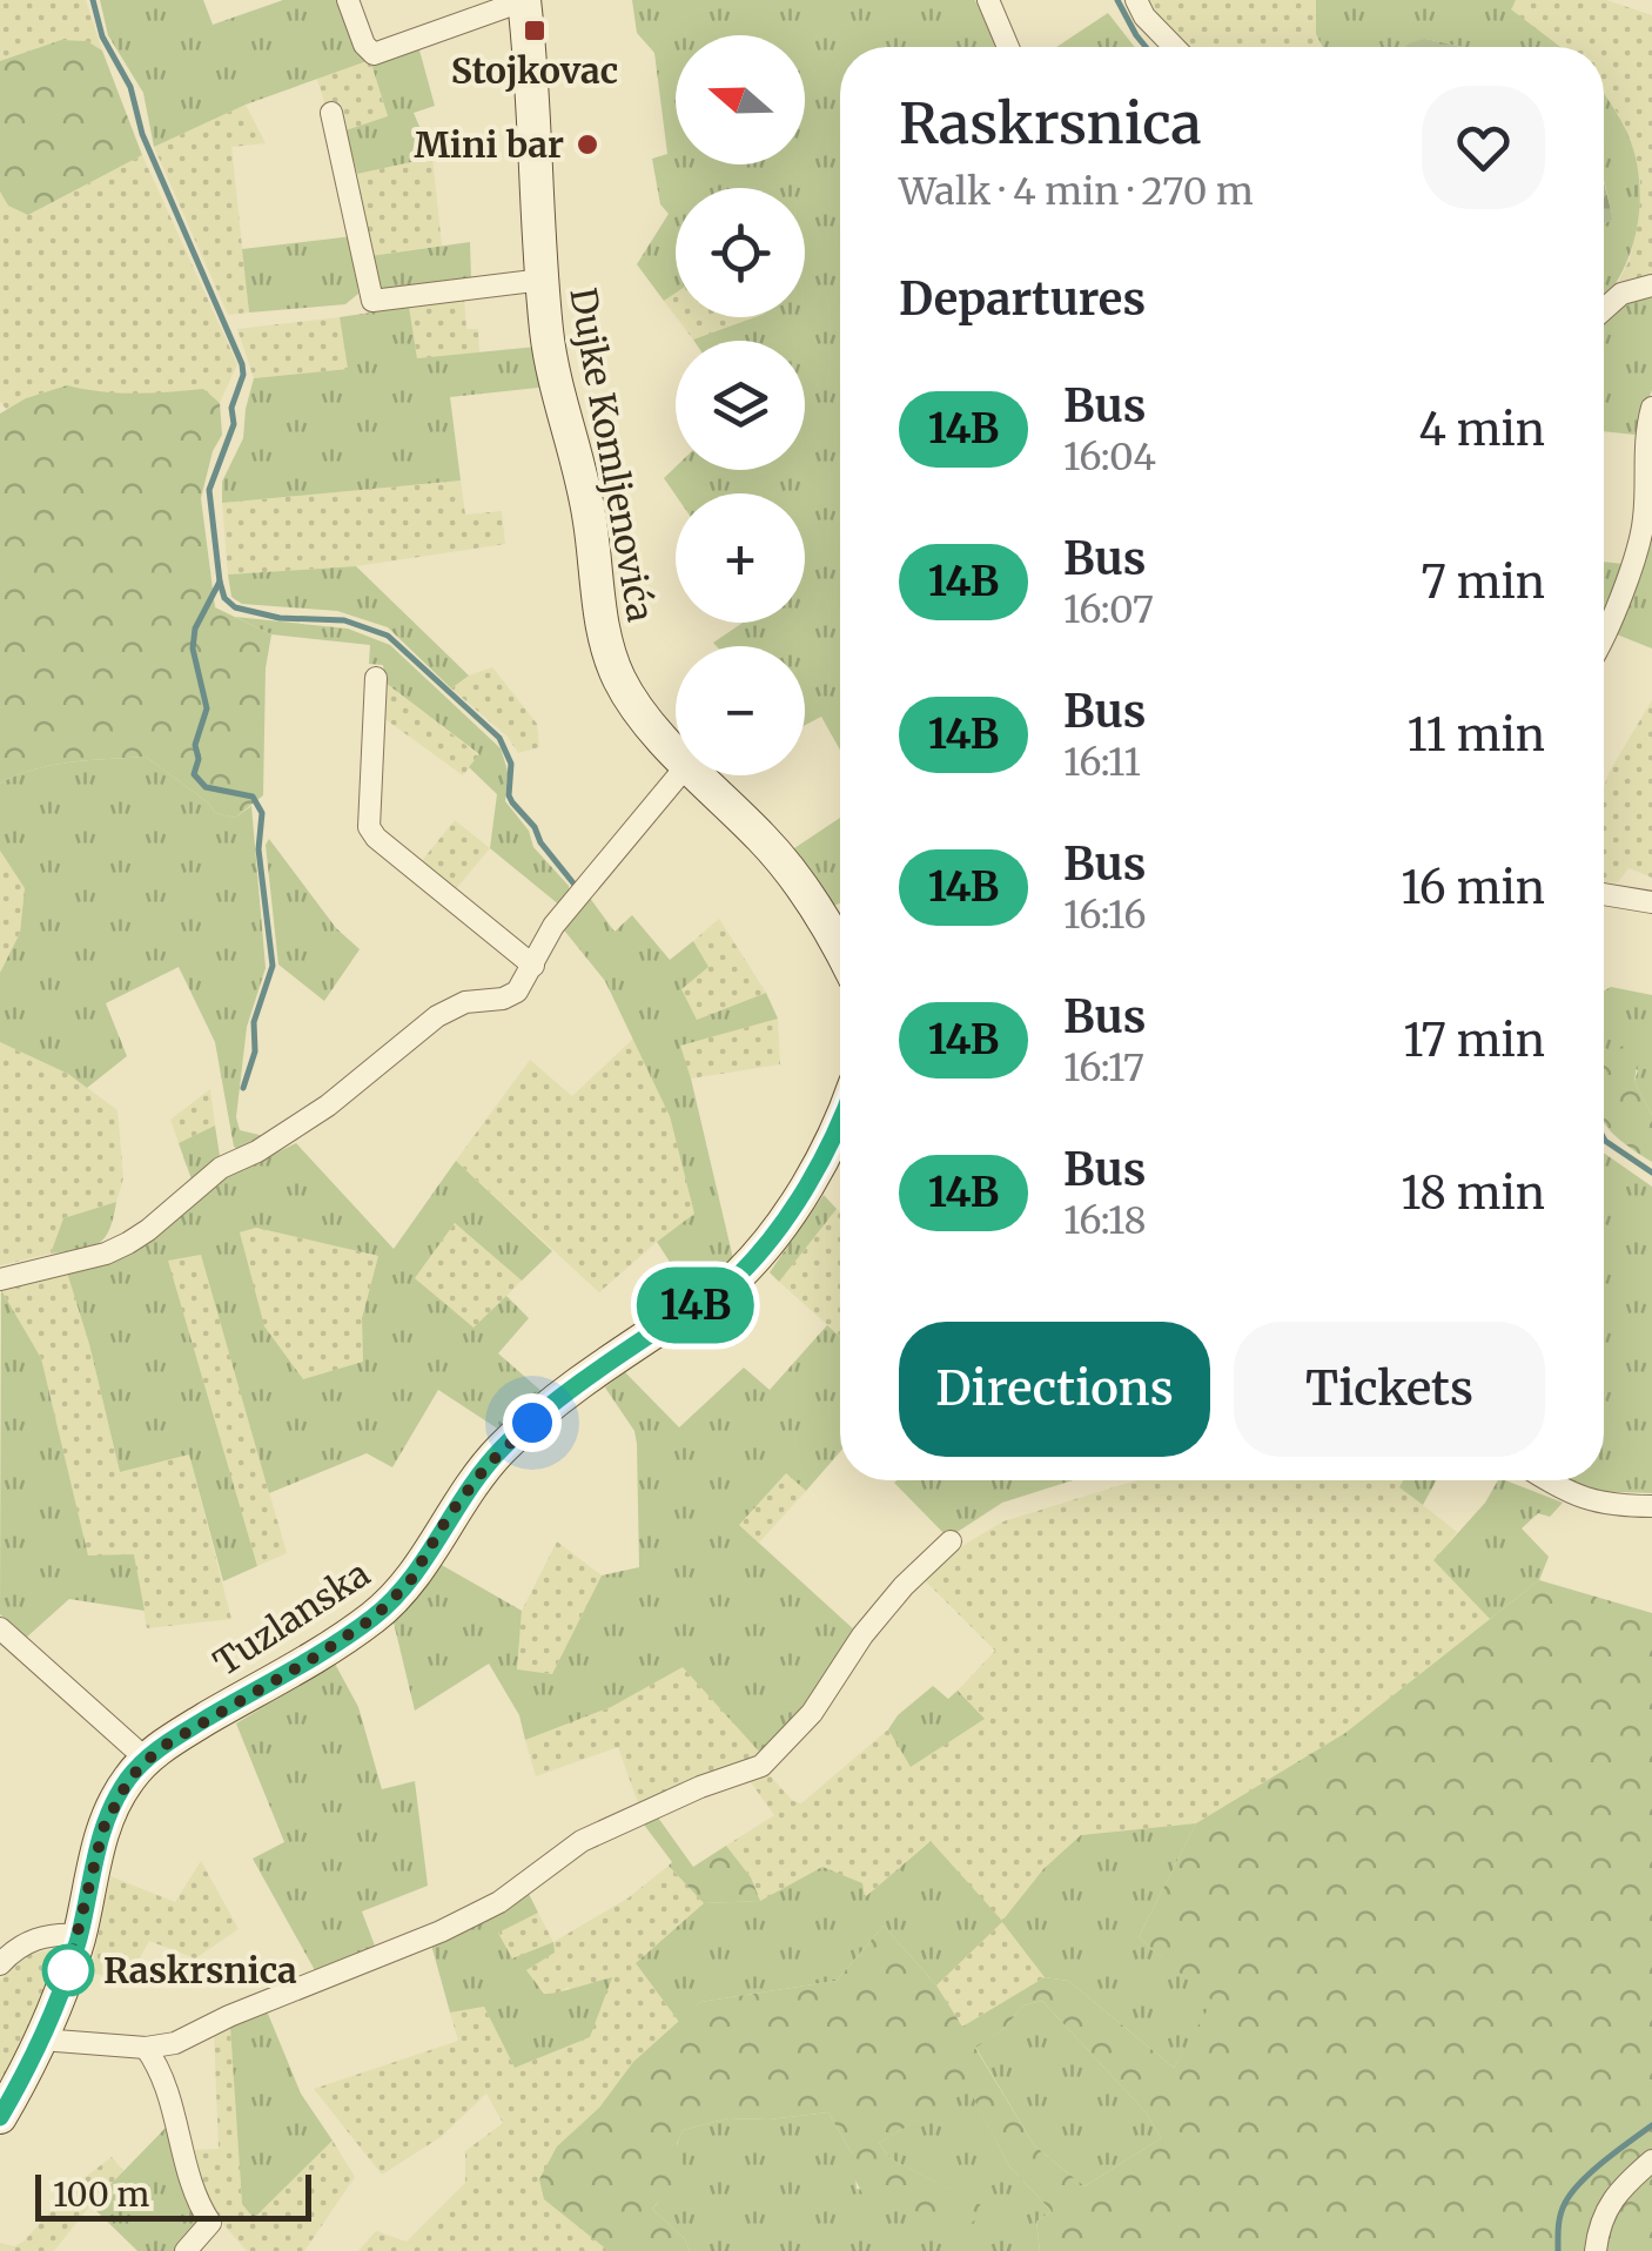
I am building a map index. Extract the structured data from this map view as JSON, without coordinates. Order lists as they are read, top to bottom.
{
  "streets": {
    "street": ["Dujke Komljenovića", "Tuzlanska"]
  },
  "places": {
    "transit": ["Stojkovac"],
    "other": ["Mini bar", "Raskrsnica"]
  },
  "lines": ["bus line 14B"],
  "scale_bar": "100 m",
  "north": "left",
  "page": {
    "on_map": "14B",
    "map_buttons": ["+", "−"],
    "heading": [
      ["Raskrsnica", "Walk · 4 min · 270 m"],
      "Departures"
    ],
    "list": [
      {
        "mark": "14B",
        "name": "Bus",
        "note": "16:04",
        "value": "4 min"
      },
      {
        "mark": "14B",
        "name": "Bus",
        "note": "16:07",
        "value": "7 min"
      },
      {
        "mark": "14B",
        "name": "Bus",
        "note": "16:11",
        "value": "11 min"
      },
      {
        "mark": "14B",
        "name": "Bus",
        "note": "16:16",
        "value": "16 min"
      },
      {
        "mark": "14B",
        "name": "Bus",
        "note": "16:17",
        "value": "17 min"
      },
      {
        "mark": "14B",
        "name": "Bus",
        "note": "16:18",
        "value": "18 min"
      }
    ],
    "buttons": ["Directions", "Tickets"],
    "scale": "100 m"
  }
}
